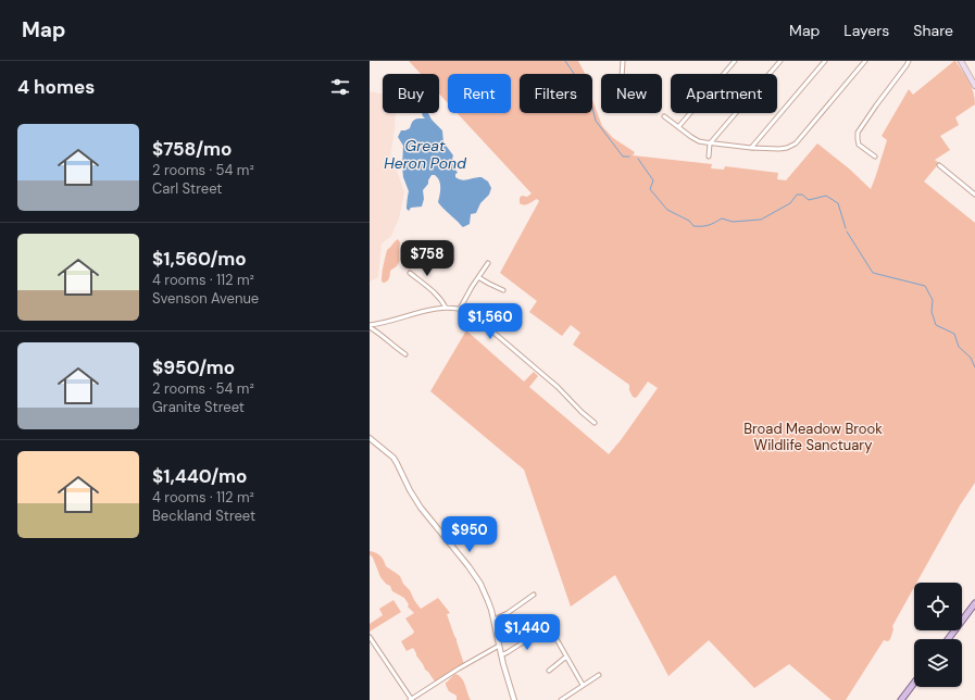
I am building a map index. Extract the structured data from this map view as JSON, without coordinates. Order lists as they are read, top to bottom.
{
  "water": ["Great Heron Pond"],
  "parks": ["Broad Meadow Brook Wildlife Sanctuary"],
  "page": {
    "header": "Map",
    "nav": ["Map", "Layers", "Share"],
    "heading": "4 homes",
    "chip": [
      "Buy",
      "Rent",
      "Filters",
      "New",
      "Apartment"
    ],
    "list": [
      {
        "name": "$758/mo",
        "note": "2 rooms · 54 m² · Carl Street"
      },
      {
        "name": "$1,560/mo",
        "note": "4 rooms · 112 m² · Svenson Avenue"
      },
      {
        "name": "$950/mo",
        "note": "2 rooms · 54 m² · Granite Street"
      },
      {
        "name": "$1,440/mo",
        "note": "4 rooms · 112 m² · Beckland Street"
      }
    ],
    "price": [
      "$758",
      "$1,560",
      "$950",
      "$1,440"
    ]
  }
}
